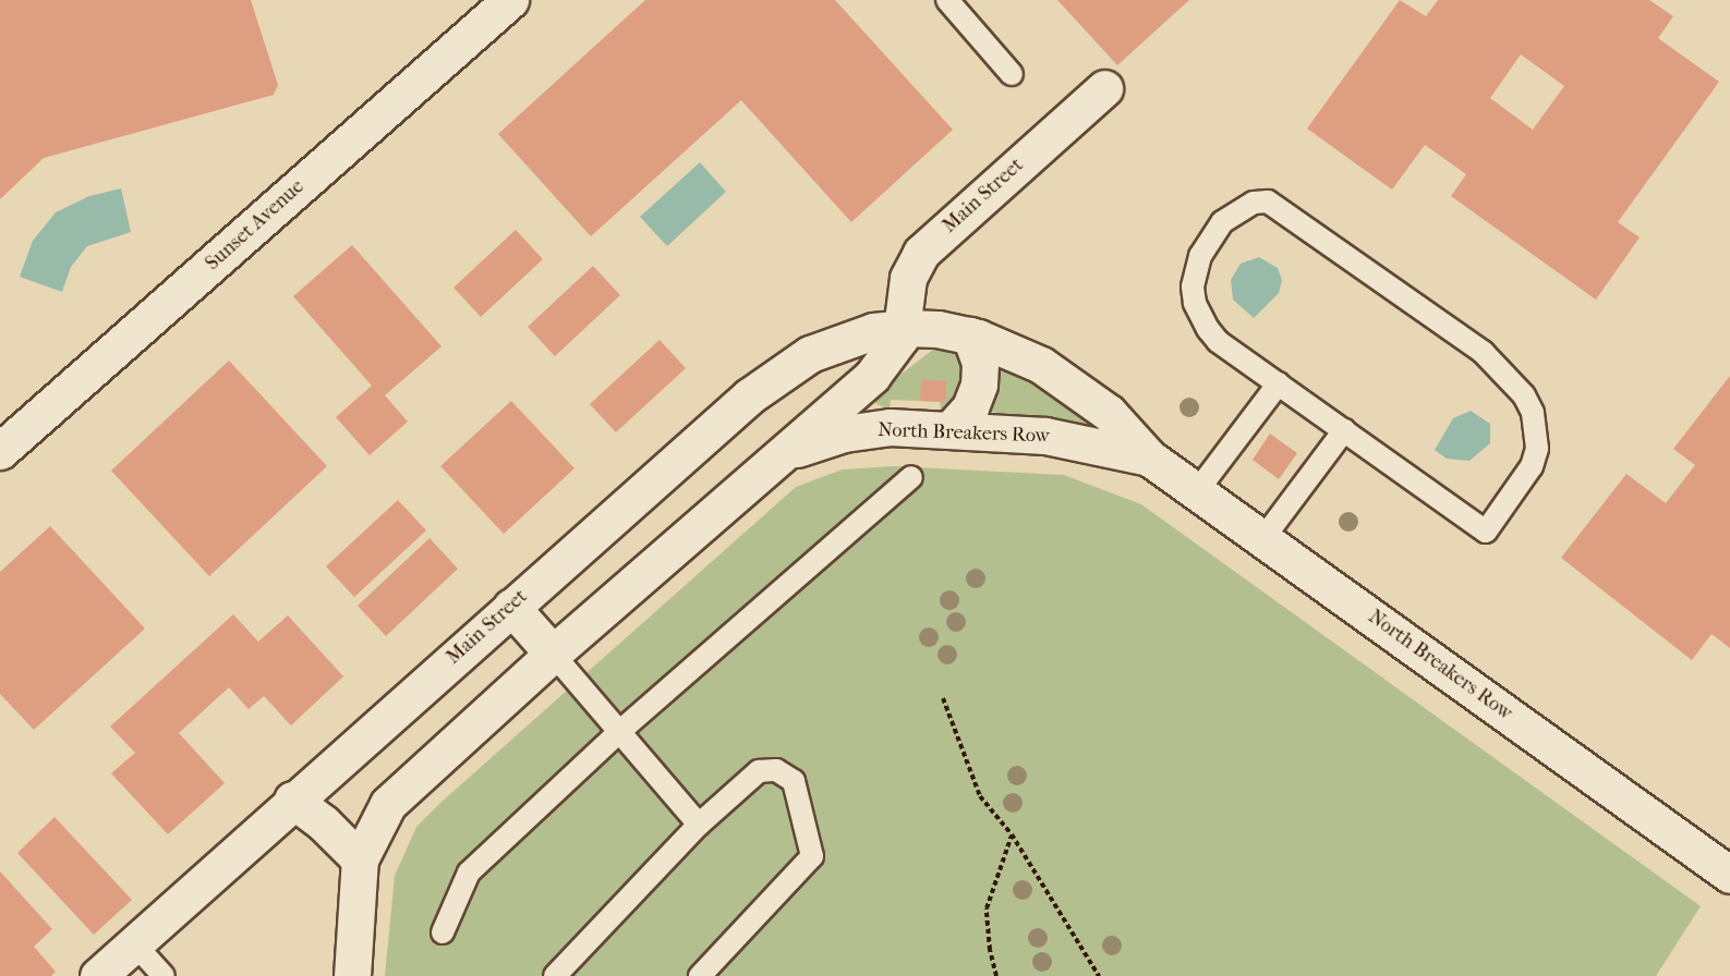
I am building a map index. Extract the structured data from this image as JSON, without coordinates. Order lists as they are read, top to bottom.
{
  "streets": {
    "street": ["Main Street", "Sunset Avenue", "North Breakers Row"]
  },
  "crossings": [
    ["Main Street", "North Breakers Row"]
  ]
}
